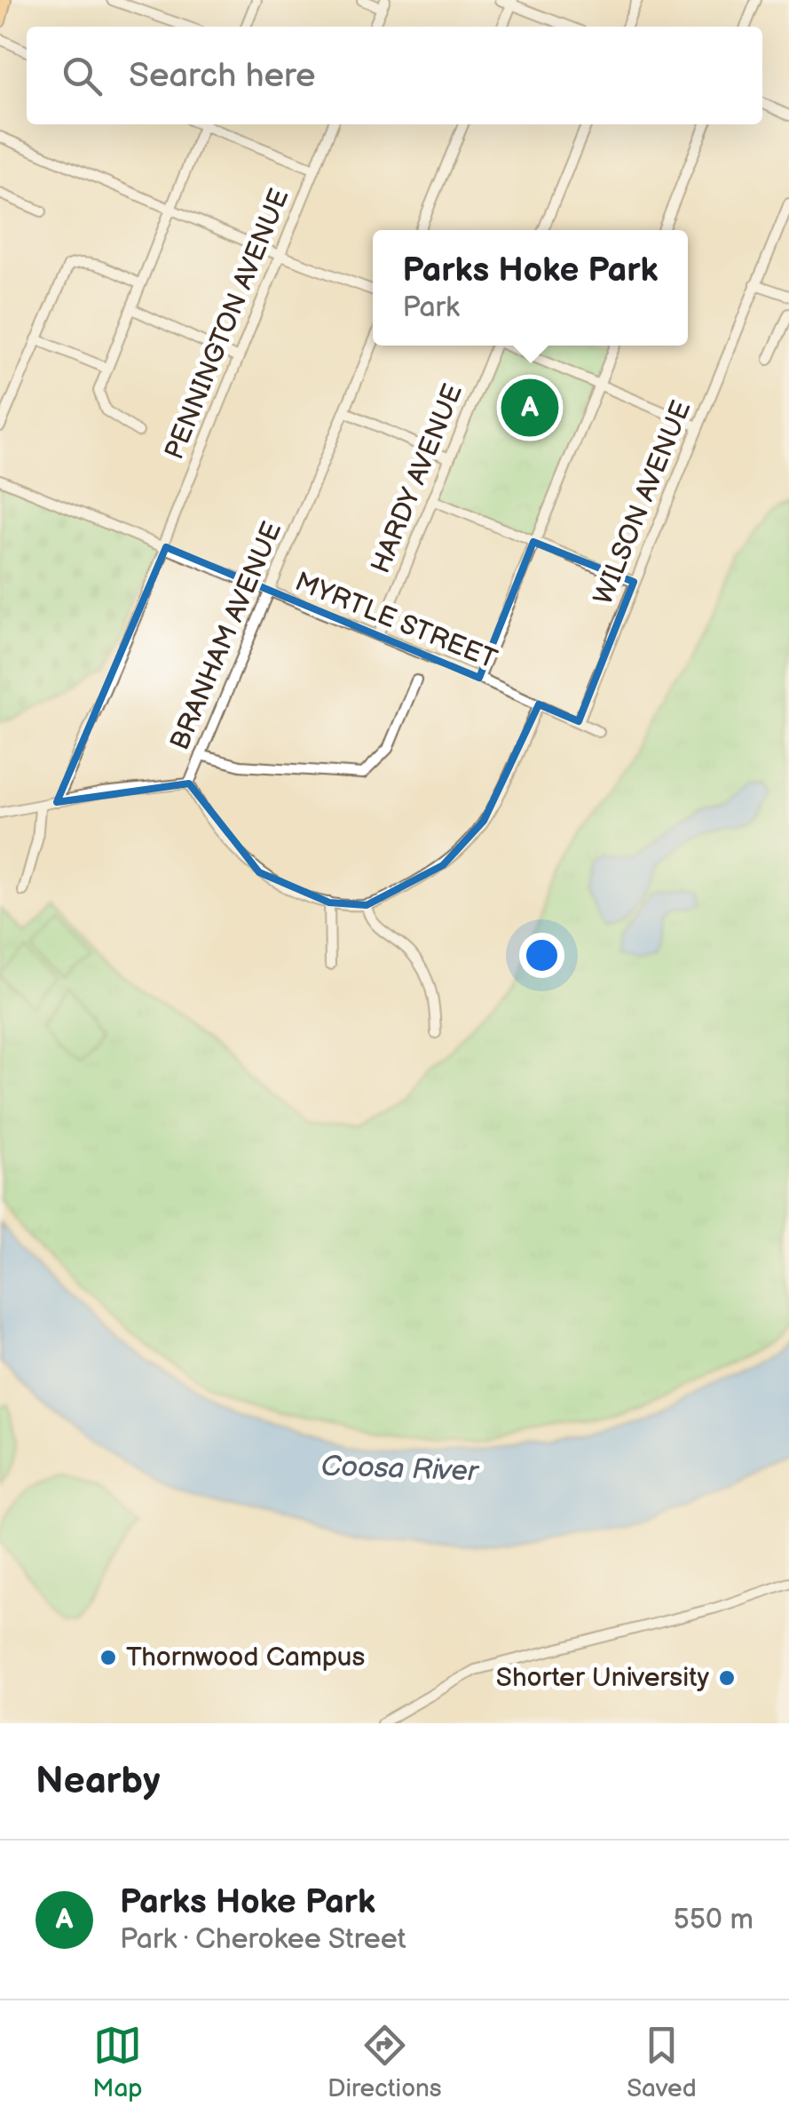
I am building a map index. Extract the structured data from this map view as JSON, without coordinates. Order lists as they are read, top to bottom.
{
  "streets": {
    "street": [
      "PENNINGTON AVENUE",
      "HARDY AVENUE",
      "WILSON AVENUE",
      "MYRTLE STREET",
      "BRANHAM AVENUE"
    ]
  },
  "crossings": [
    ["PENNINGTON AVENUE", "MYRTLE STREET"],
    ["PENNINGTON AVENUE", "BRANHAM AVENUE"],
    ["HARDY AVENUE", "MYRTLE STREET"],
    ["WILSON AVENUE", "MYRTLE STREET"],
    ["MYRTLE STREET", "BRANHAM AVENUE"]
  ],
  "water": ["Coosa River"],
  "places": ["Thornwood Campus", "Shorter University"],
  "page": {
    "search": "Search here",
    "popup": ["Parks Hoke Park", "Park"],
    "pins": "A",
    "heading": "Nearby",
    "list": [
      {
        "mark": "A",
        "name": "Parks Hoke Park",
        "note": "Park · Cherokee Street",
        "value": "550 m"
      }
    ],
    "nav": ["Map", "Directions", "Saved"]
  }
}
